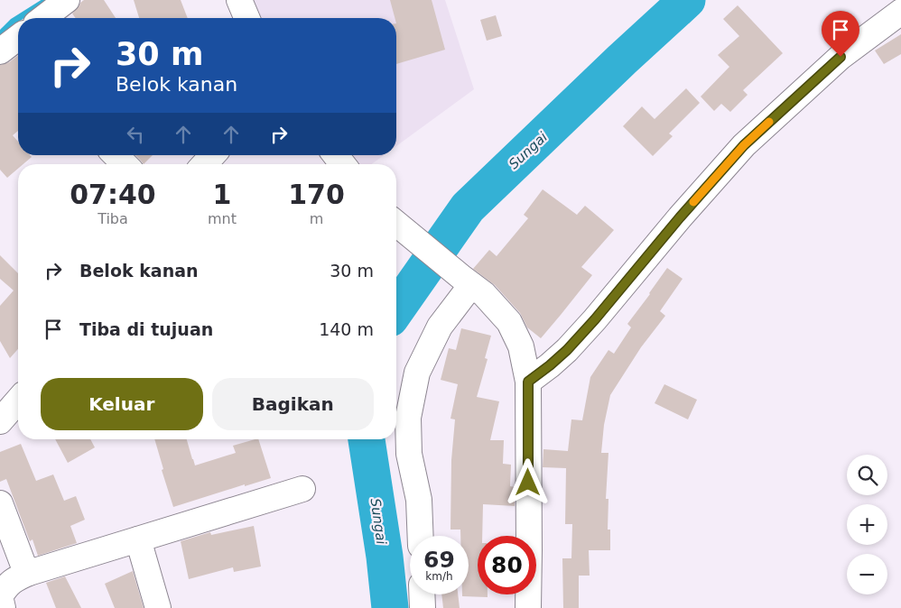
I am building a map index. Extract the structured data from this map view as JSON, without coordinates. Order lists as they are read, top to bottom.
{
  "water": ["Sungai"],
  "page": {
    "turn": ["30 m", "Belok kanan"],
    "eta": [
      "07:40",
      "Tiba",
      "1",
      "mnt",
      "170",
      "m"
    ],
    "list": [
      {
        "name": "Belok kanan",
        "value": "30 m"
      },
      {
        "name": "Tiba di tujuan",
        "value": "140 m"
      }
    ],
    "buttons": ["Keluar", "Bagikan"],
    "map_buttons": ["+", "−"],
    "speed": "69 km/h",
    "limit": "80"
  }
}
